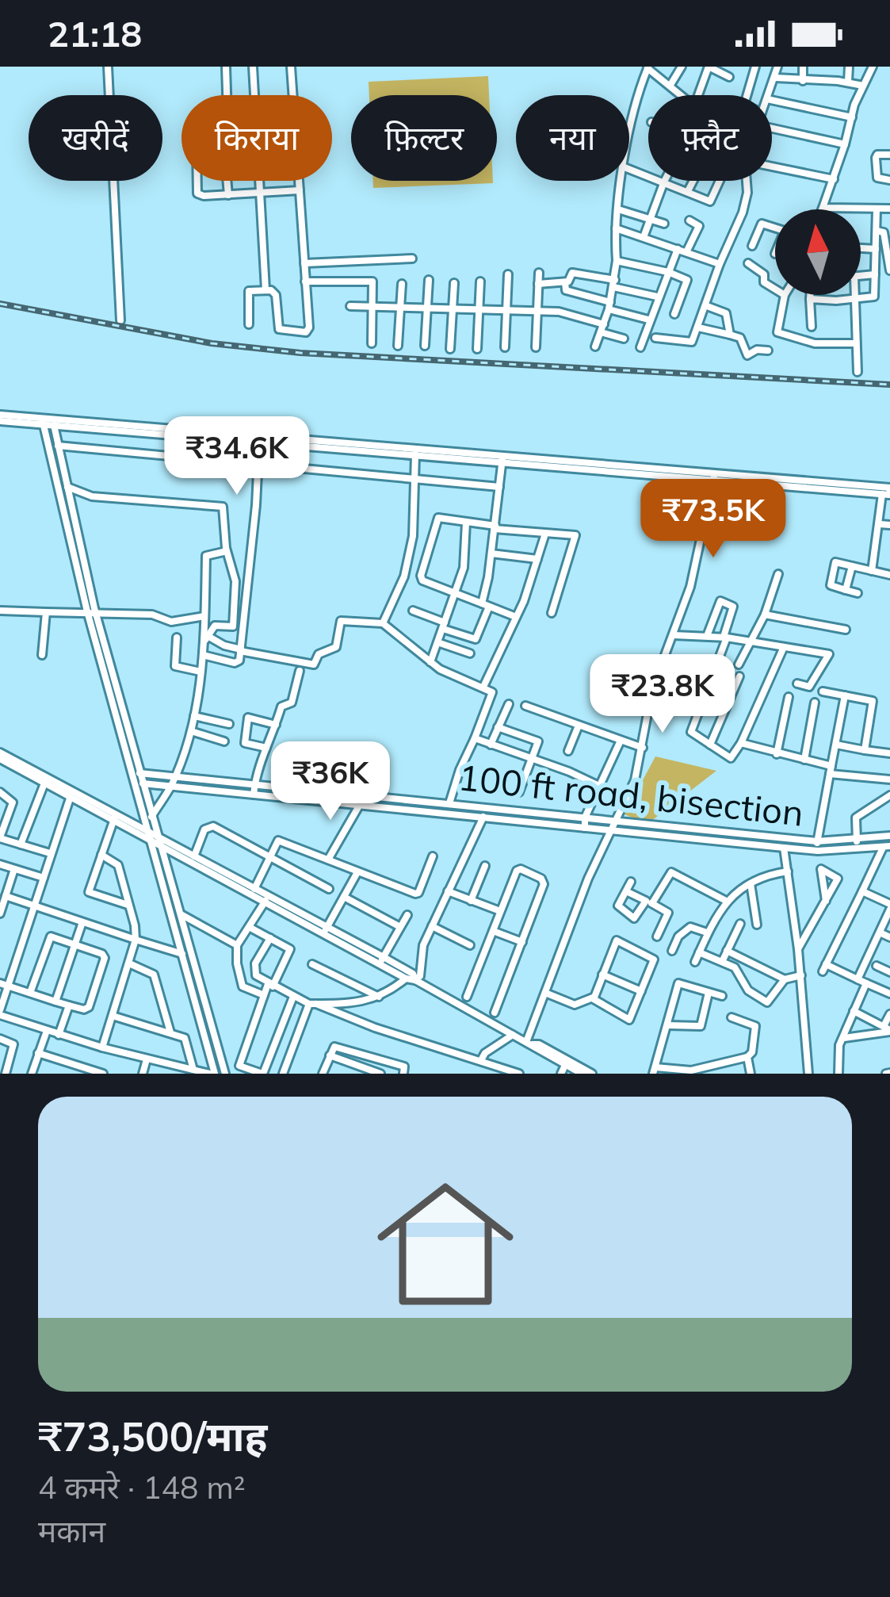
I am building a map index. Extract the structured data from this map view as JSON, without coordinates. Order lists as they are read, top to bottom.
{
  "streets": {
    "street": ["100 ft road, bisection"]
  },
  "north": "top",
  "page": {
    "status": "21:18",
    "chip": [
      "खरीदें",
      "किराया",
      "फ़िल्टर",
      "नया",
      "फ़्लैट"
    ],
    "price": [
      "₹34.6K",
      "₹73.5K",
      "₹23.8K",
      "₹36K"
    ],
    "list": [
      {
        "name": "₹73,500/माह",
        "note": "4 कमरे · 148 m² · मकान"
      }
    ]
  }
}
